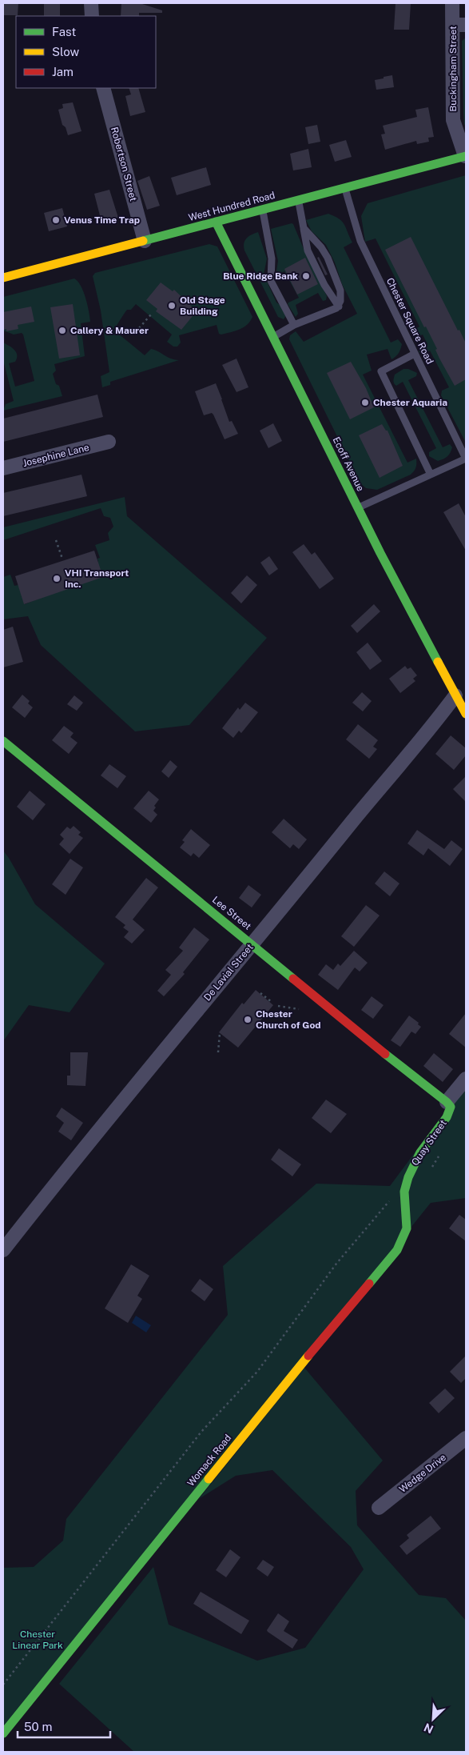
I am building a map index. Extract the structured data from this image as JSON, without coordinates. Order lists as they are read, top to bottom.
{
  "streets": {
    "street": [
      "Buckingham Street",
      "Robertson Street",
      "West Hundred Road",
      "Josephine Lane",
      "Ecoff Avenue",
      "Lee Street",
      "De Lavial Street",
      "Quay Street",
      "Womack Road",
      "Wedge Drive"
    ],
    "lane": ["Chester Square Road"]
  },
  "crossings": [
    ["Buckingham Street", "West Hundred Road"],
    ["Robertson Street", "West Hundred Road"],
    ["West Hundred Road", "Chester Square Road"],
    ["West Hundred Road", "Ecoff Avenue"],
    ["Ecoff Avenue", "De Lavial Street"],
    ["Lee Street", "De Lavial Street"],
    ["Lee Street", "Quay Street"],
    ["Quay Street", "Womack Road"]
  ],
  "parks": ["Chester Linear Park"],
  "places": [
    "Venus Time Trap",
    "Blue Ridge Bank",
    "Old Stage Building",
    "Callery & Maurer",
    "Chester Aquaria",
    "VHI Transport Inc.",
    "Chester Church of God"
  ],
  "legend": ["Fast", "Slow", "Jam"],
  "scale_bar": "50 m",
  "north": "bottom left"
}
